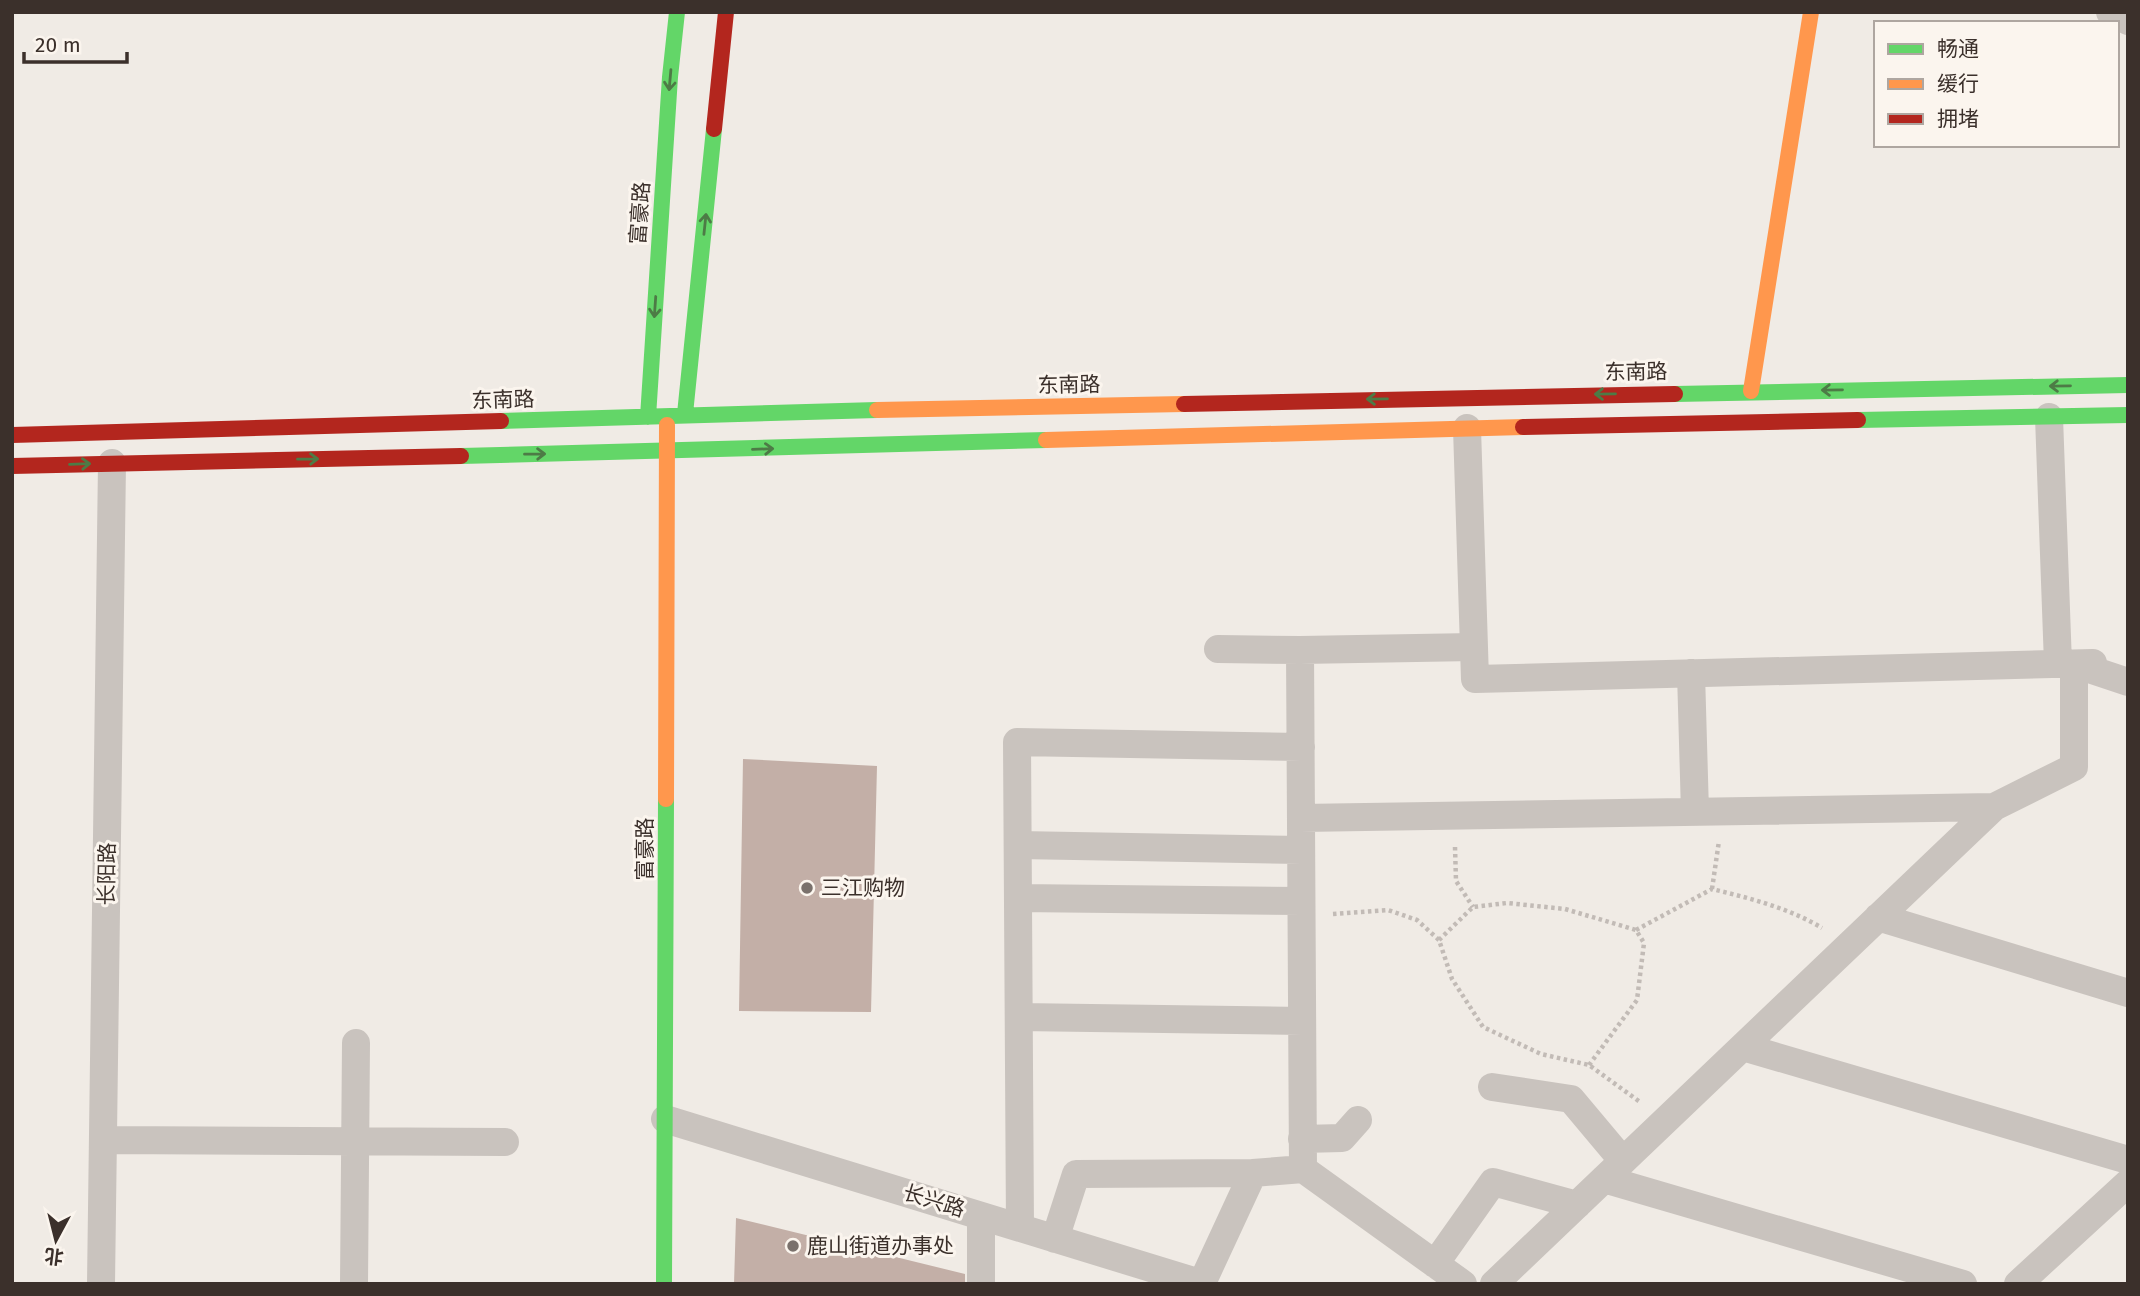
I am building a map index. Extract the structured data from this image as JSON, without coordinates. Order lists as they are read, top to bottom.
{
  "streets": {
    "main road": ["富豪路", "东南路"],
    "street": ["长阳路", "长兴路"]
  },
  "crossings": [
    ["富豪路", "东南路"],
    ["富豪路", "长兴路"]
  ],
  "places": ["三江购物", "鹿山街道办事处"],
  "legend": ["畅通", "缓行", "拥堵"],
  "scale_bar": "20 m",
  "north": "bottom"
}
